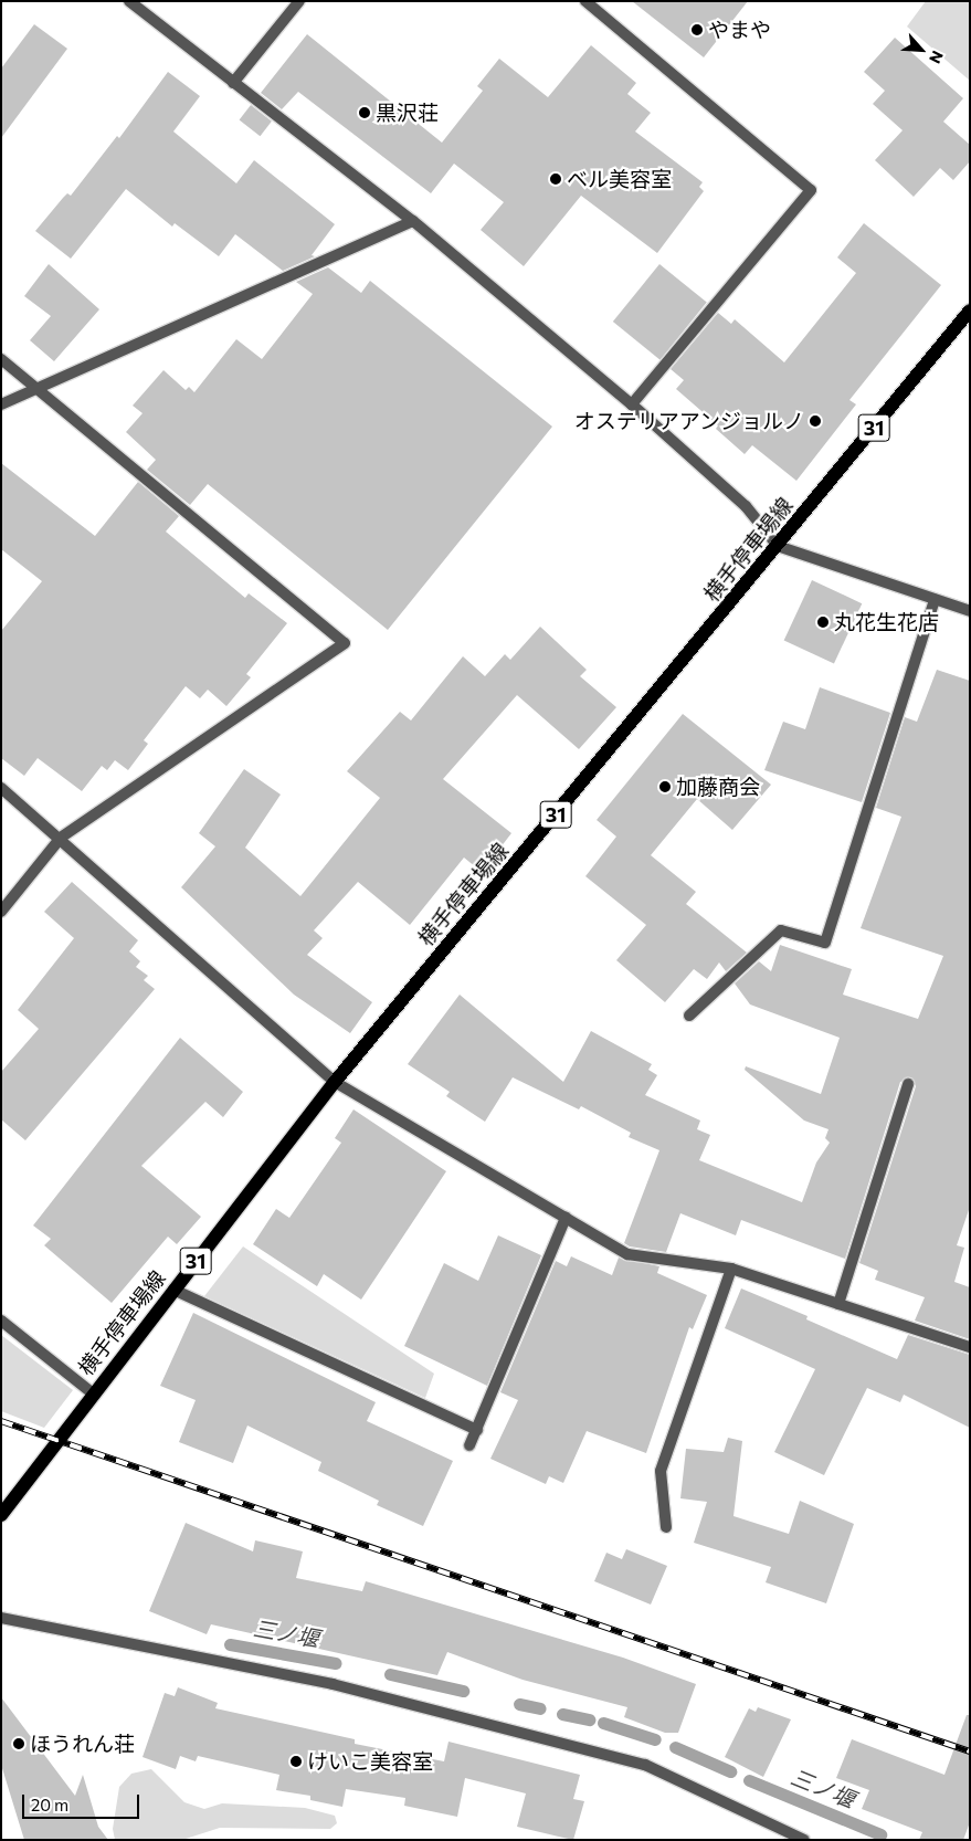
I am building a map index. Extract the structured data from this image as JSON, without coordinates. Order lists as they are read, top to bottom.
{
  "streets": {
    "main road": ["31", "横手停車場線"]
  },
  "water": ["三ノ堰"],
  "places": [
    "やまや",
    "黒沢荘",
    "ベル美容室",
    "オステリアアンジョルノ",
    "丸花生花店",
    "加藤商会",
    "ほうれん荘",
    "けいこ美容室"
  ],
  "scale_bar": "20 m",
  "north": "bottom right"
}
